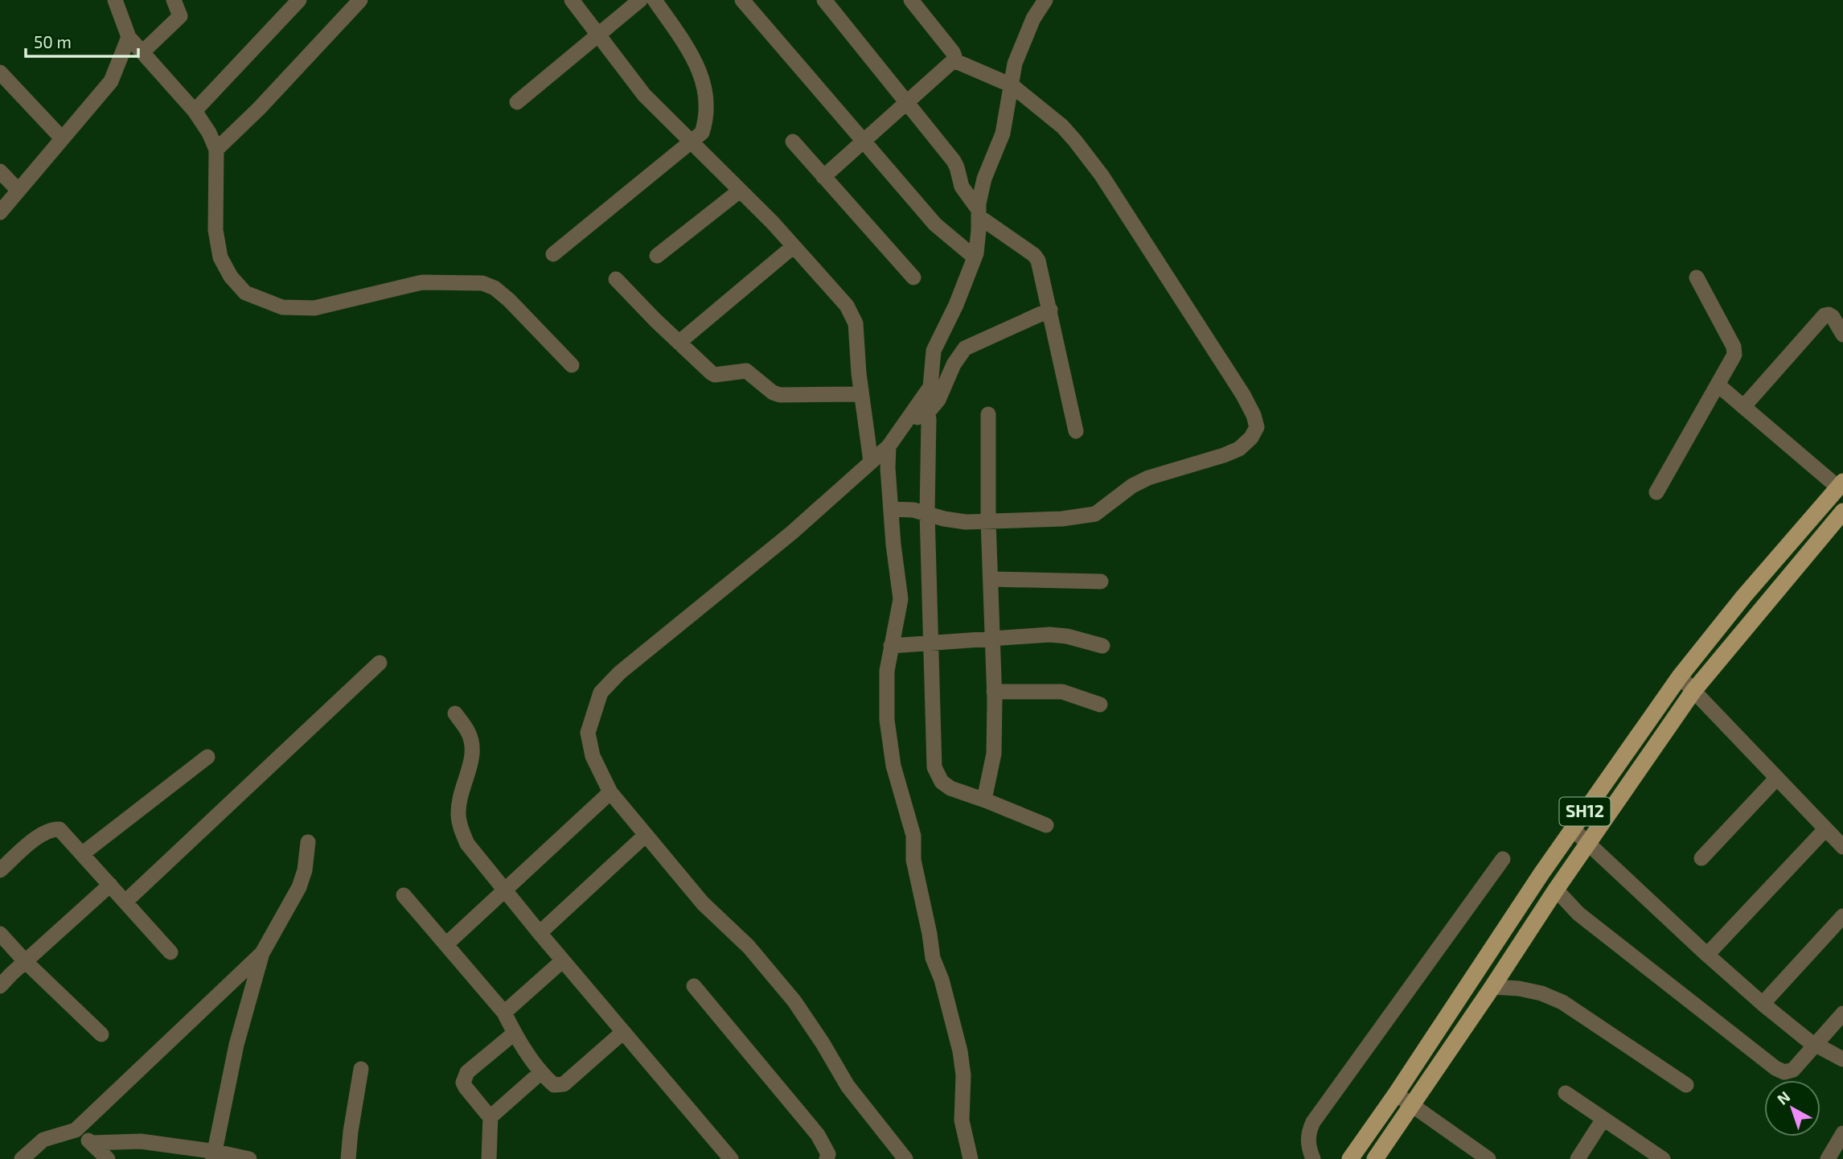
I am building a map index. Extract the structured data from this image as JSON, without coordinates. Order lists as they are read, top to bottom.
{
  "streets": {
    "main road": ["SH12"]
  },
  "scale_bar": "50 m",
  "north": "top left"
}
